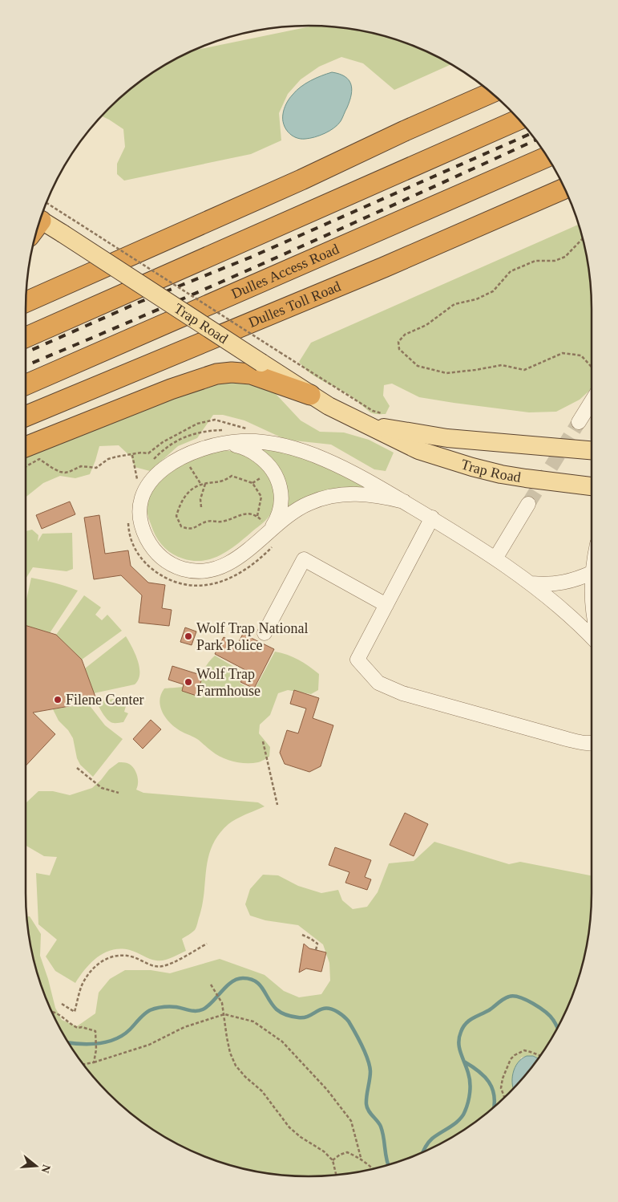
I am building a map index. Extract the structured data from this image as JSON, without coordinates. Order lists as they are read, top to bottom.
{
  "streets": {
    "highway": ["Dulles Access Road", "Dulles Toll Road"],
    "main road": ["Trap Road"]
  },
  "places": ["Wolf Trap National Park Police", "Wolf Trap Farmhouse", "Filene Center"],
  "north": "right"
}
